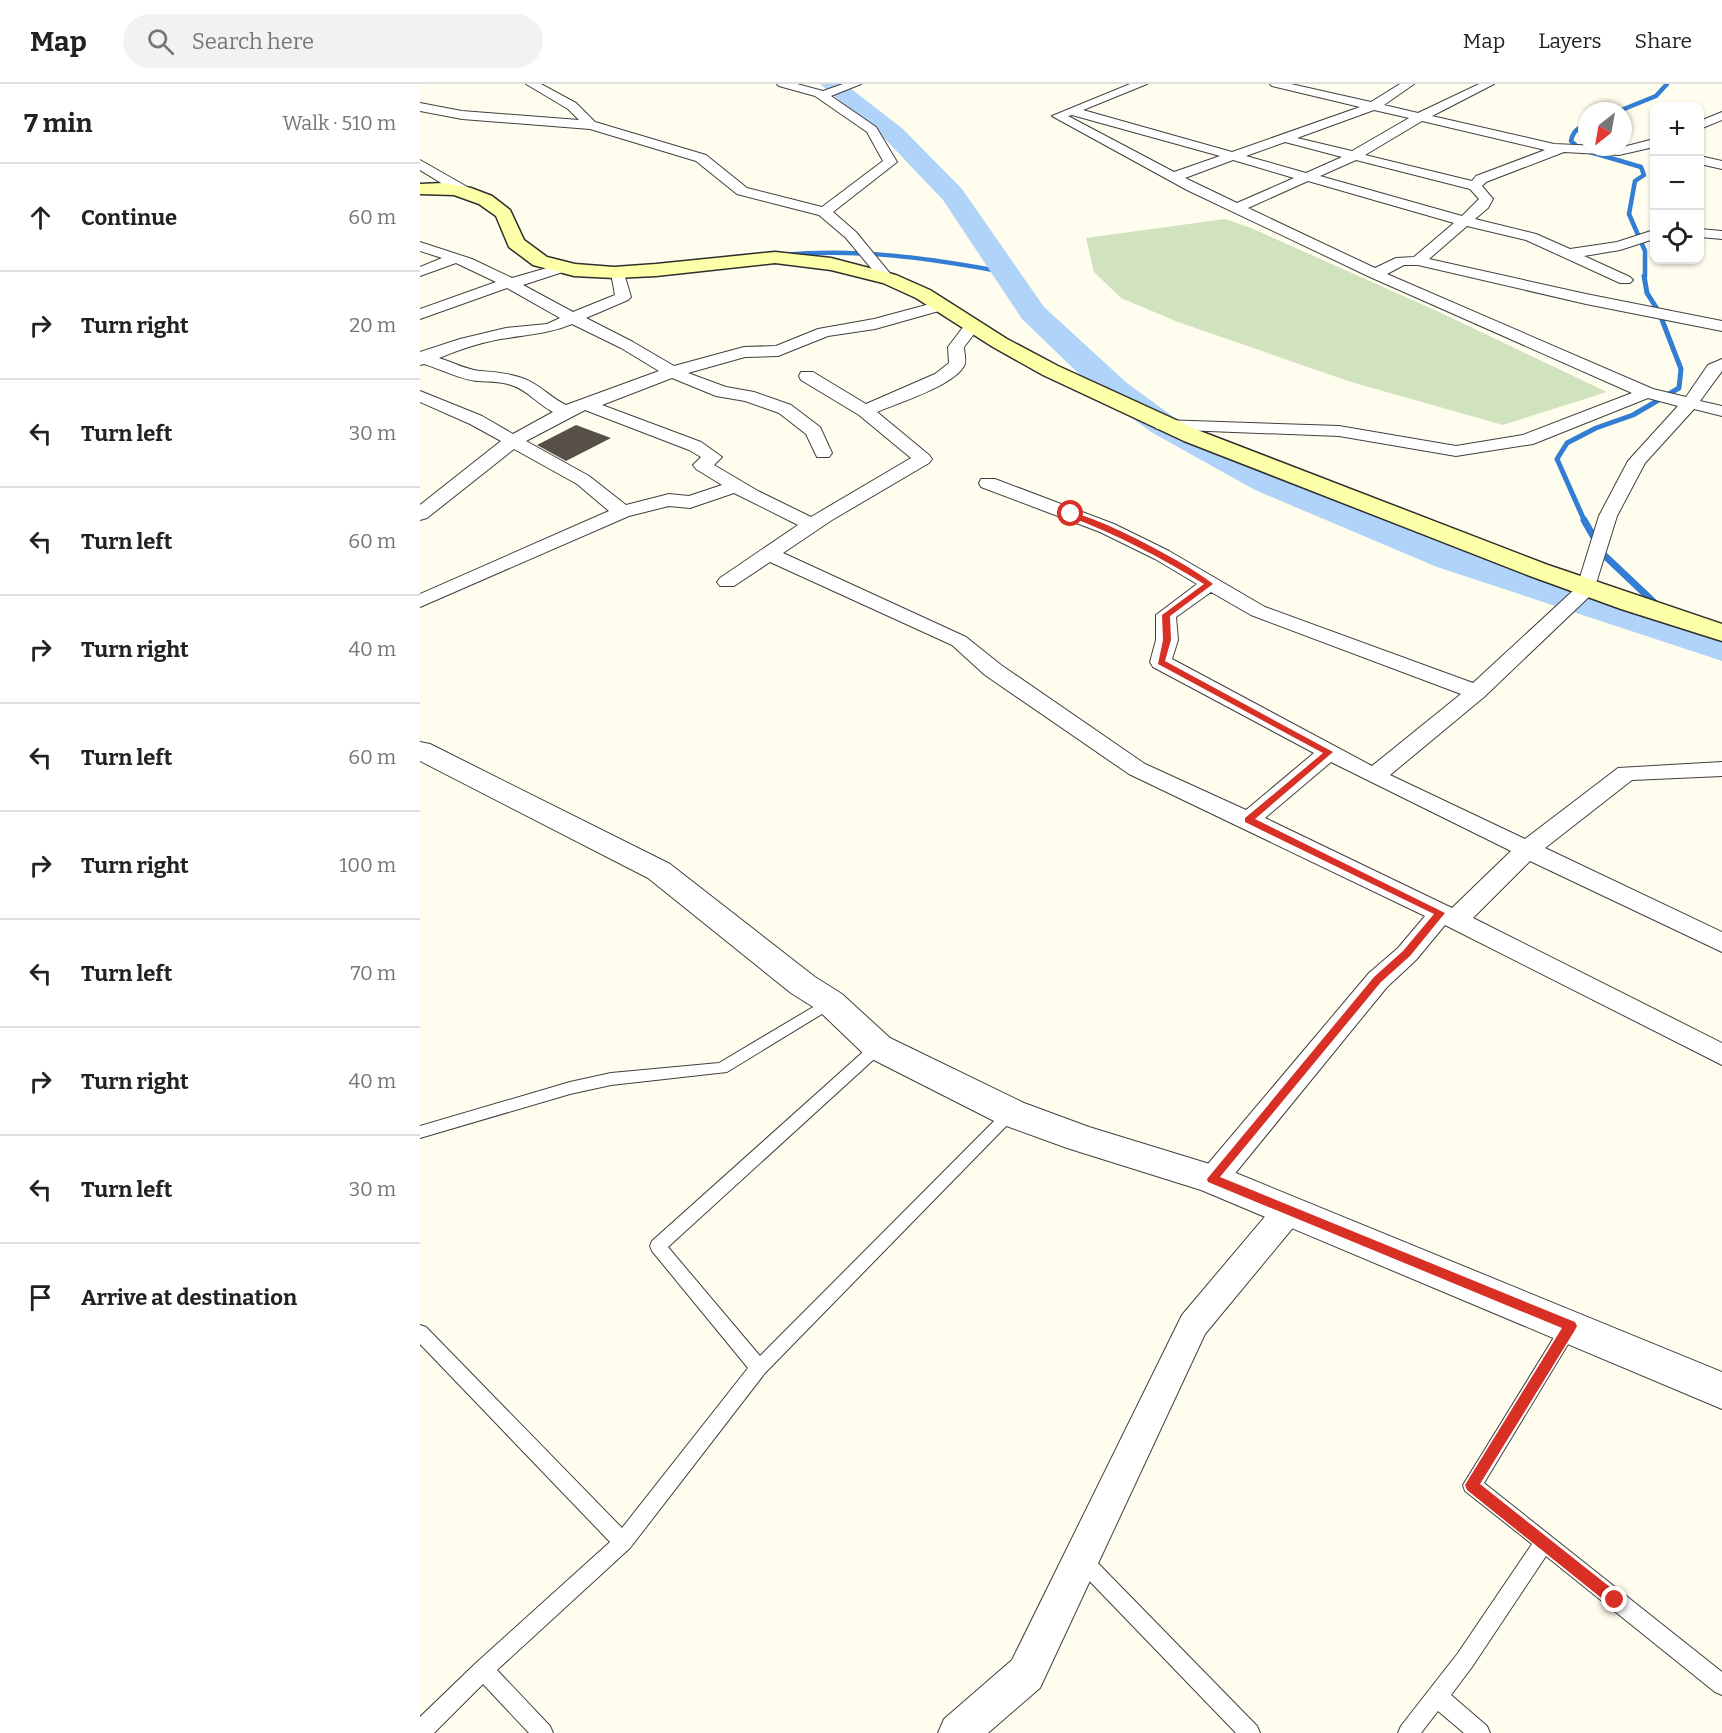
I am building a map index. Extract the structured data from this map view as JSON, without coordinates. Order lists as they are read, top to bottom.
{
  "north": "bottom left",
  "page": {
    "header": "Map",
    "search": "Search here",
    "nav": ["Map", "Layers", "Share"],
    "heading": ["7 min", "Walk · 510 m"],
    "map_buttons": ["+", "−"],
    "list": [
      ["Continue", "60 m"],
      ["Turn right", "20 m"],
      ["Turn left", "30 m"],
      ["Turn left", "60 m"],
      ["Turn right", "40 m"],
      ["Turn left", "60 m"],
      ["Turn right", "100 m"],
      ["Turn left", "70 m"],
      ["Turn right", "40 m"],
      ["Turn left", "30 m"],
      "Arrive at destination"
    ]
  }
}
